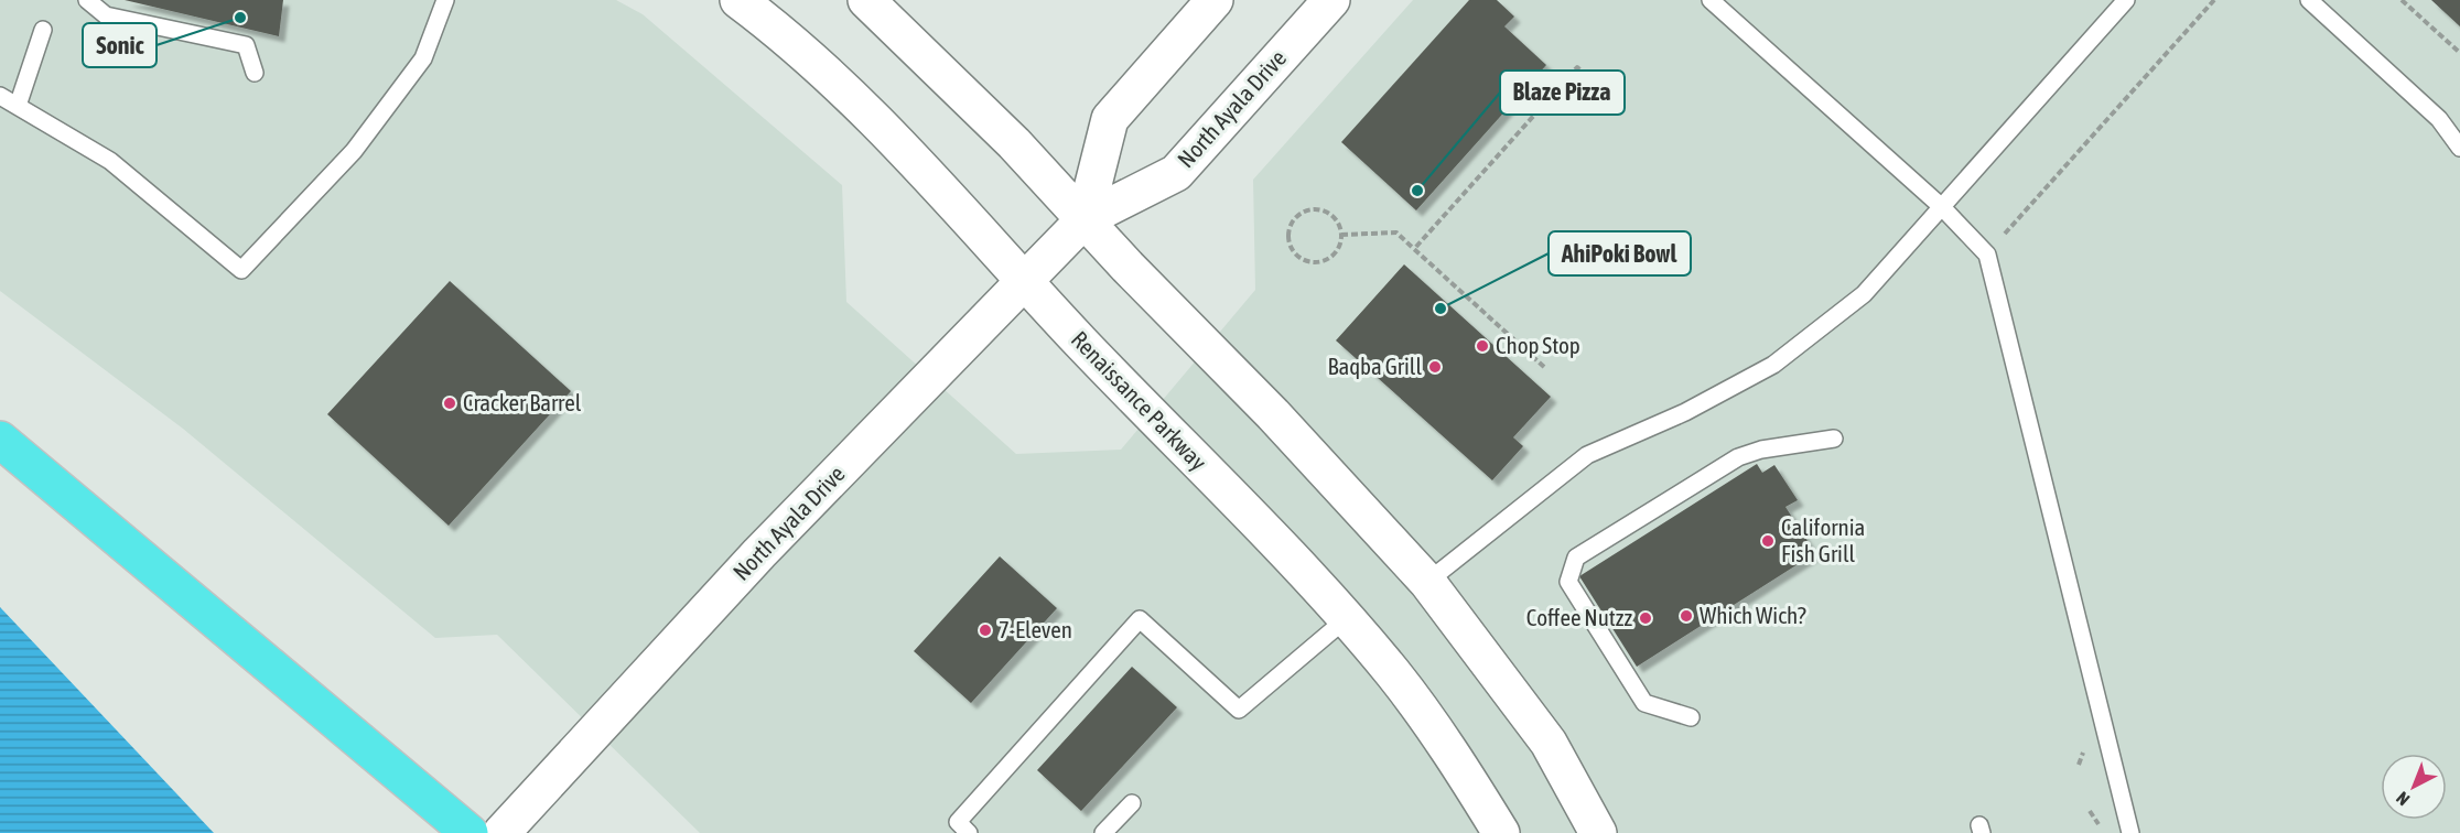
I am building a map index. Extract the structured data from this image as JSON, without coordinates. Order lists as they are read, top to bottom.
{
  "streets": {
    "street": ["North Ayala Drive", "Renaissance Parkway"]
  },
  "crossings": [
    ["North Ayala Drive", "Renaissance Parkway"]
  ],
  "places": [
    "Sonic",
    "Blaze Pizza",
    "AhiPoki Bowl",
    "Chop Stop",
    "Baqba Grill",
    "Cracker Barrel",
    "California Fish Grill",
    "Which Wich?",
    "Coffee Nutzz",
    "7-Eleven"
  ],
  "north": "bottom left"
}
